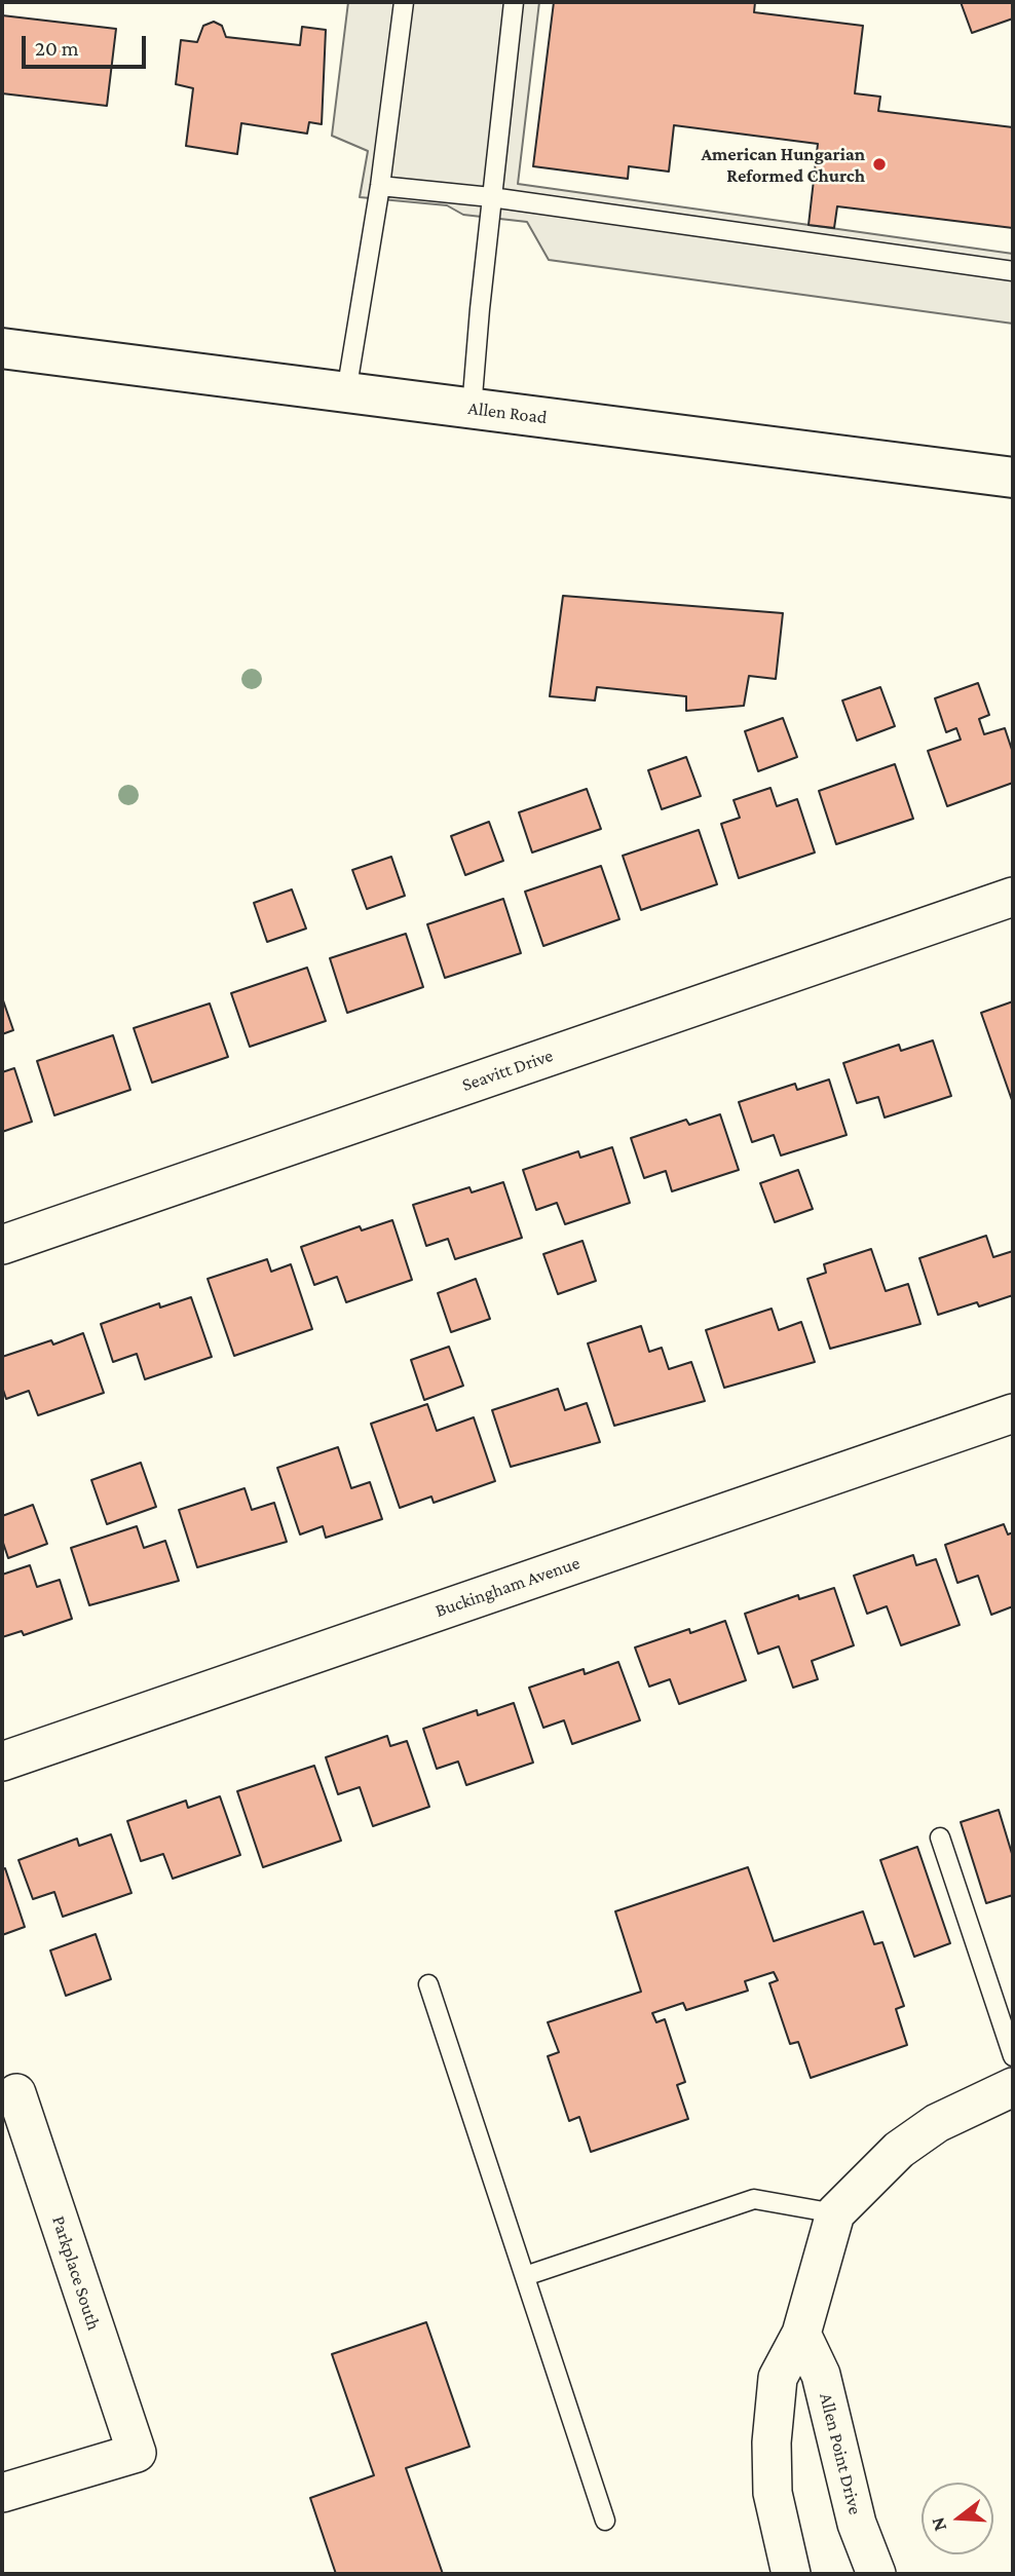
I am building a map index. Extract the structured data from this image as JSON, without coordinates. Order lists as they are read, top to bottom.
{
  "streets": {
    "main road": ["Allen Road"],
    "street": [
      "Seavitt Drive",
      "Buckingham Avenue",
      "Parkplace South",
      "Allen Point Drive"
    ]
  },
  "places": ["American Hungarian Reformed Church"],
  "scale_bar": "20 m",
  "north": "left"
}
